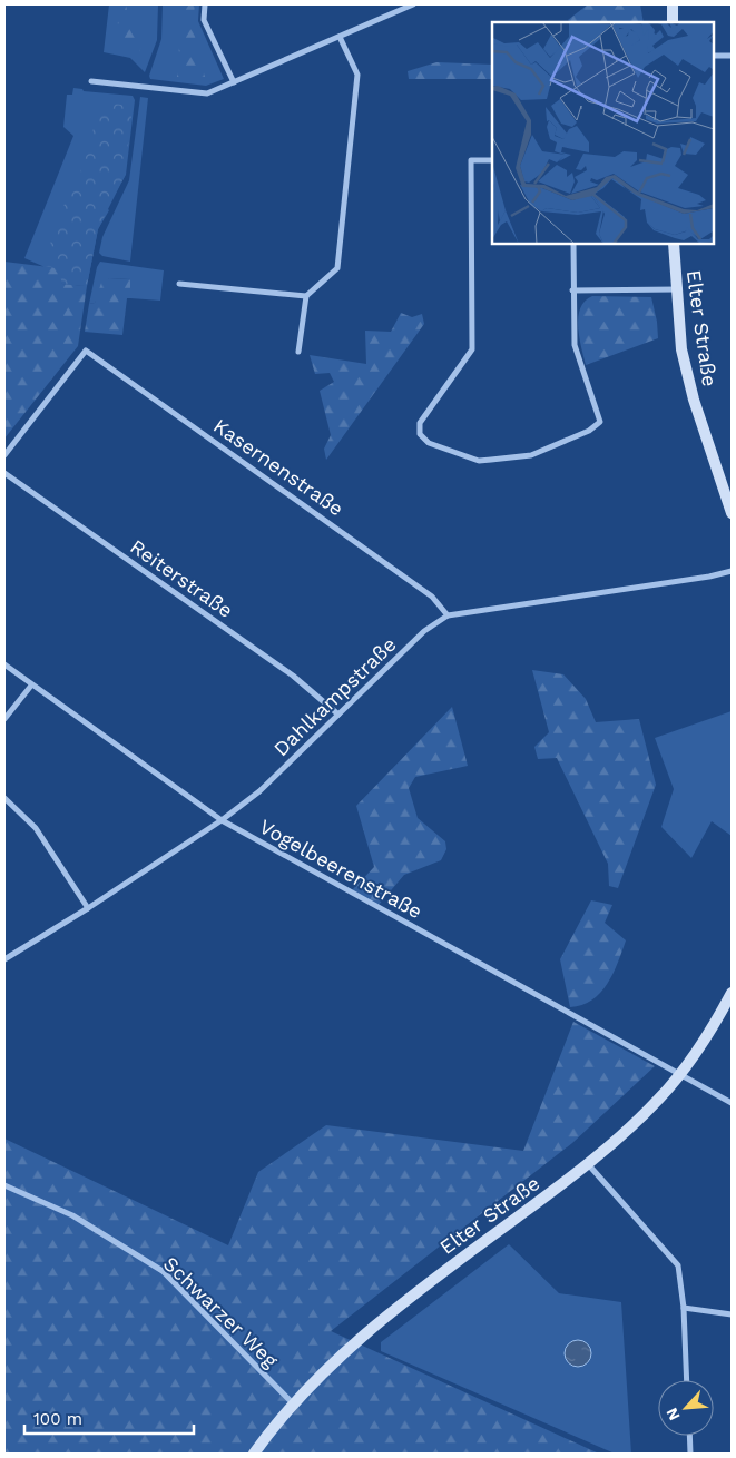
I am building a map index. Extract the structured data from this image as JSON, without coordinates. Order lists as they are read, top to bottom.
{
  "streets": {
    "main road": ["Elter Straße"],
    "street": [
      "Kasernenstraße",
      "Reiterstraße",
      "Dahlkampstraße",
      "Vogelbeerenstraße",
      "Schwarzer Weg"
    ]
  },
  "crossings": [
    ["Elter Straße", "Vogelbeerenstraße"],
    ["Elter Straße", "Schwarzer Weg"],
    ["Kasernenstraße", "Dahlkampstraße"],
    ["Reiterstraße", "Dahlkampstraße"],
    ["Dahlkampstraße", "Vogelbeerenstraße"]
  ],
  "scale_bar": "100 m",
  "north": "bottom left"
}
